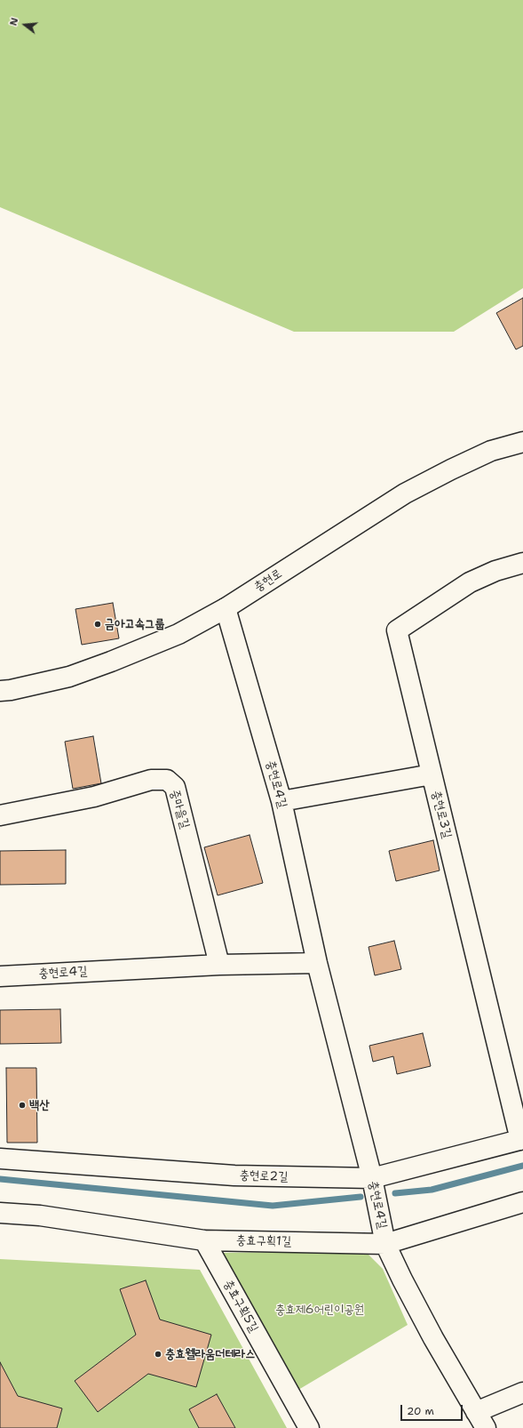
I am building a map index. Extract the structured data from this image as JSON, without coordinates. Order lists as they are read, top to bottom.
{
  "streets": {
    "street": [
      "충현로",
      "충현로4길",
      "중마을길",
      "충현로3길",
      "충현로2길",
      "충효구획1길",
      "충효구획5길"
    ]
  },
  "crossings": [
    ["충현로", "충현로4길"],
    ["충현로4길", "중마을길"],
    ["충현로4길", "충현로2길"],
    ["충현로4길", "충효구획1길"],
    ["충현로3길", "충현로2길"],
    ["충효구획1길", "충효구획5길"]
  ],
  "parks": ["충효제6어린이공원"],
  "places": ["금아고속그룹", "백산", "충효웰라움더테라스"],
  "scale_bar": "20 m",
  "north": "left"
}
